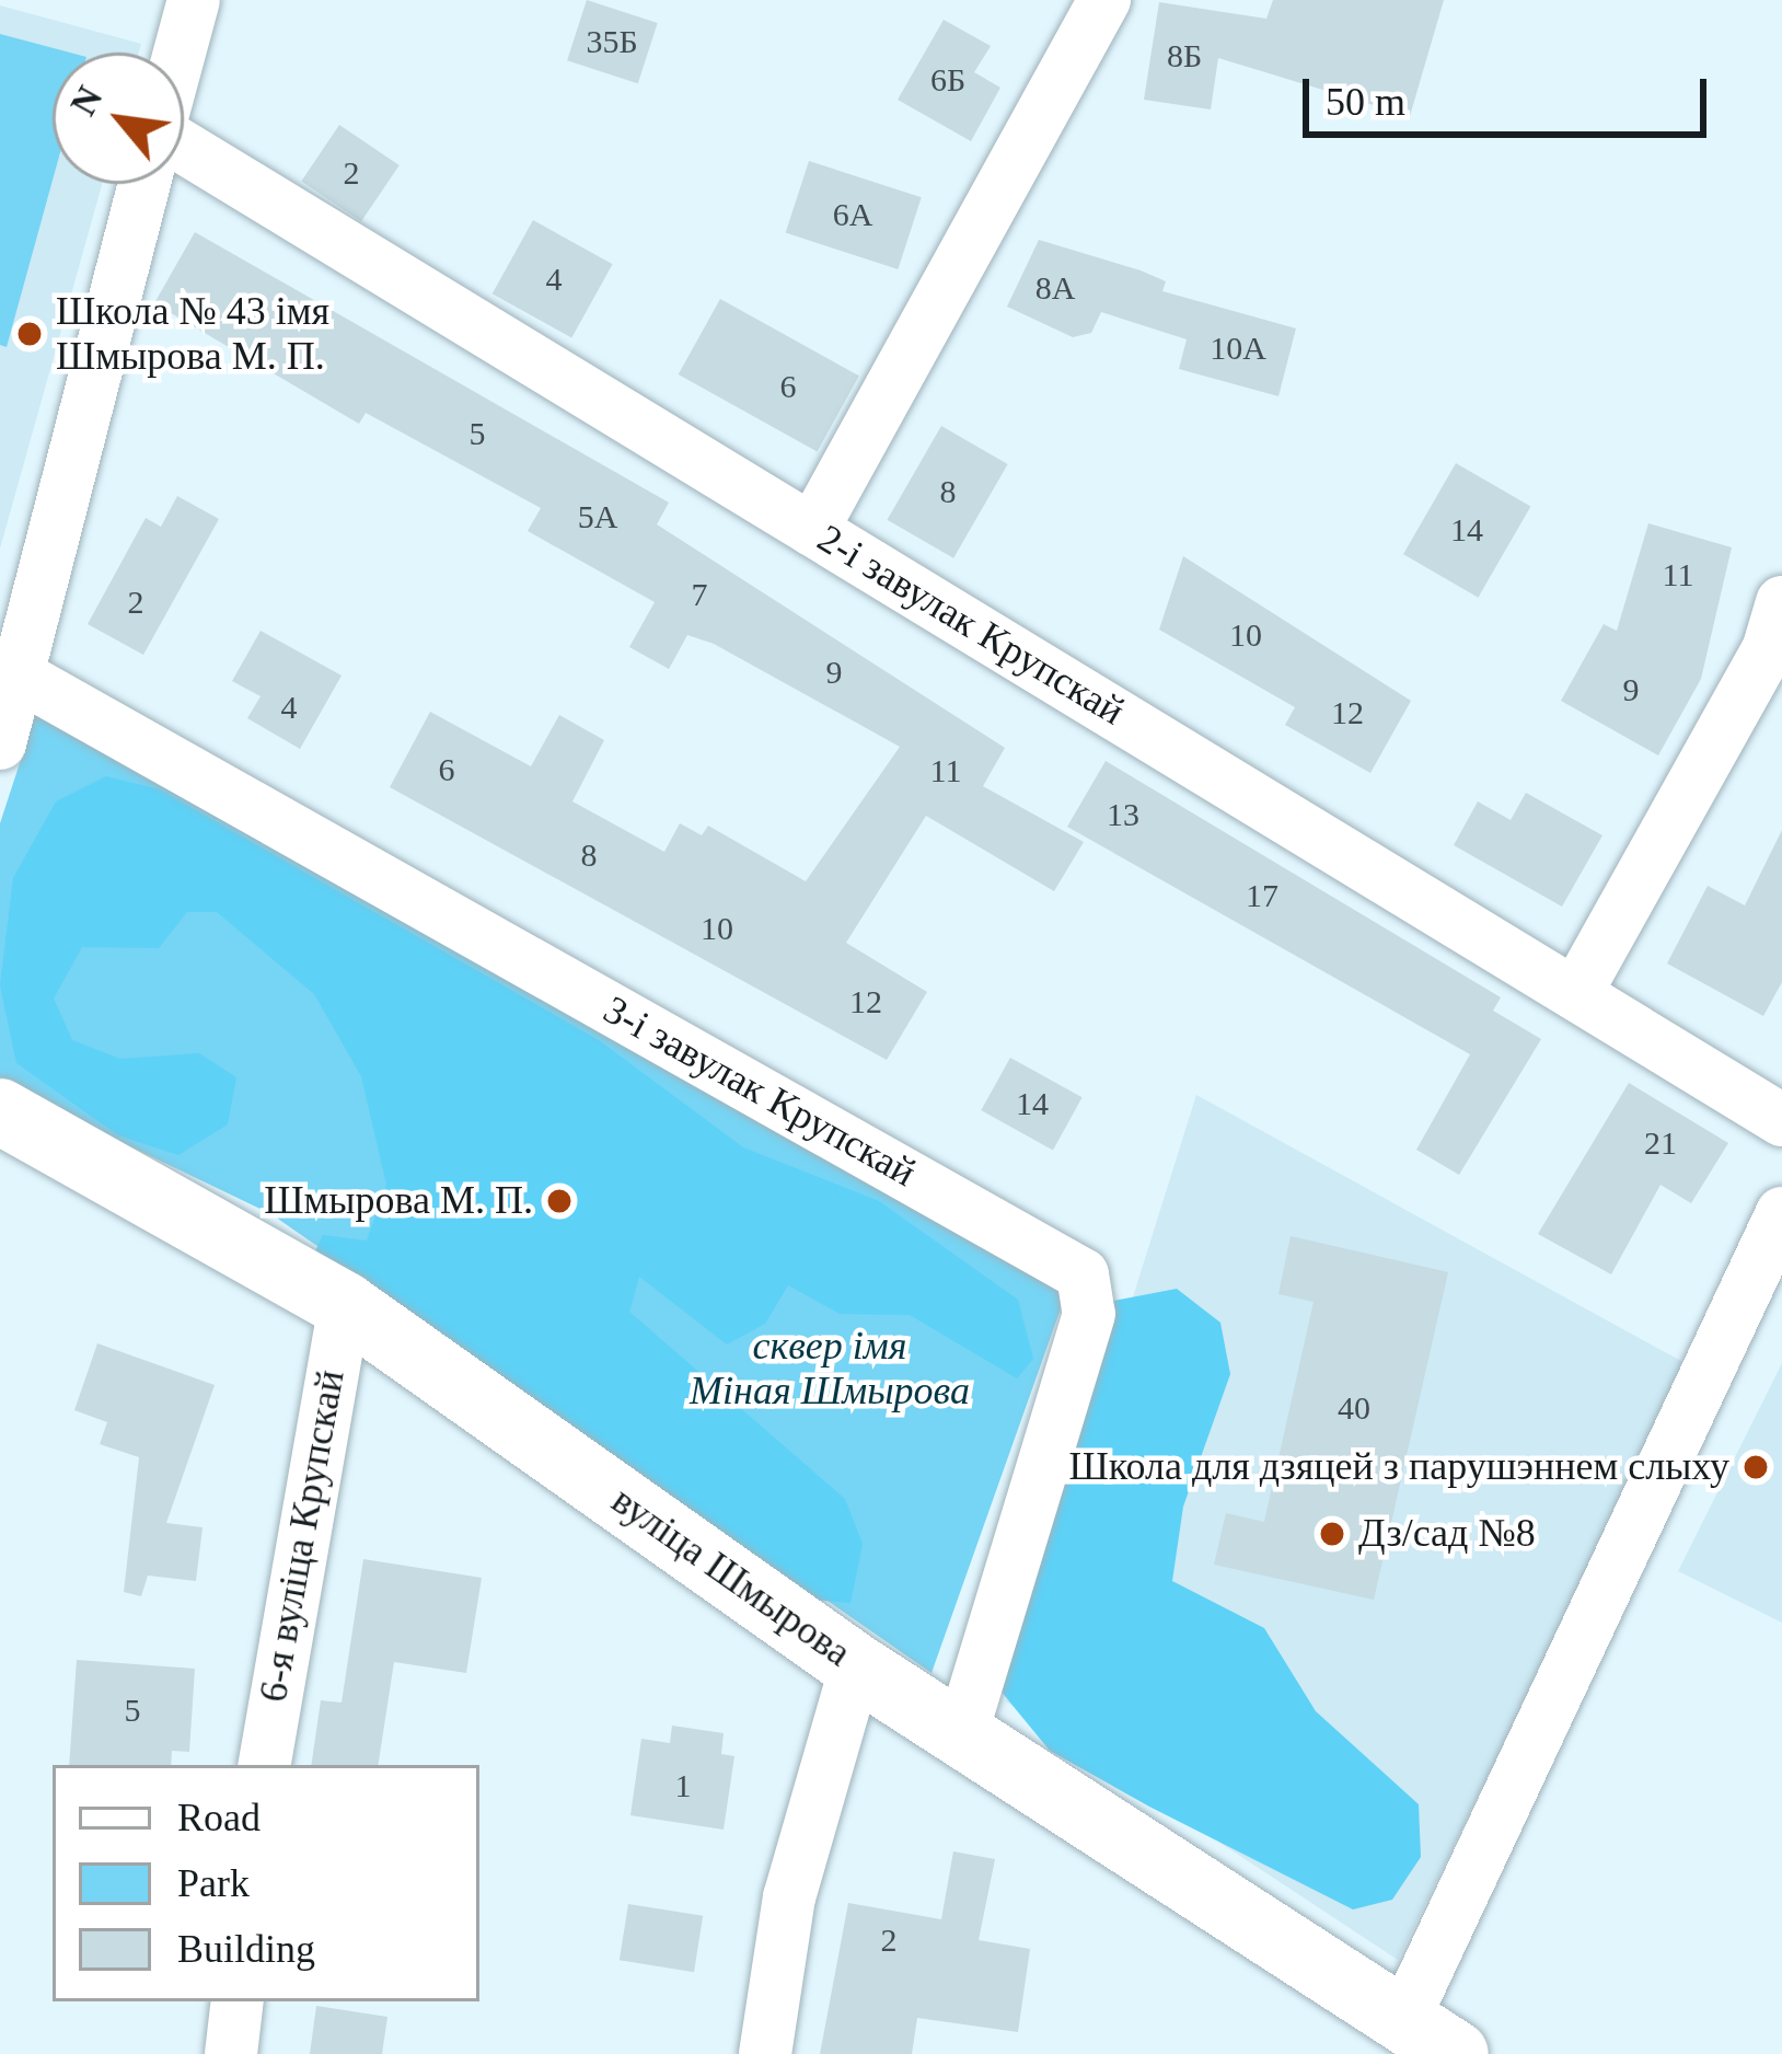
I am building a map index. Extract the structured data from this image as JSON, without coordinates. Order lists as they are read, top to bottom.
{
  "streets": {
    "street": [
      "2-і завулак Крупскай",
      "3-і завулак Крупскай",
      "6-я вуліца Крупскай",
      "вуліца Шмырова"
    ]
  },
  "crossings": [
    ["3-і завулак Крупскай", "вуліца Шмырова"],
    ["6-я вуліца Крупскай", "вуліца Шмырова"]
  ],
  "parks": ["сквер імя Міная Шмырова"],
  "places": [
    "Школа № 43 імя Шмырова М. П.",
    "Шмырова М. П.",
    "Школа для дзяцей з парушэннем слыху",
    "Дз/сад №8"
  ],
  "house_numbers": [
    "35Б",
    "8Б",
    "6Б",
    "2",
    "6А",
    "4",
    "8А",
    "10А",
    "6",
    "5",
    "8",
    "5А",
    "14",
    "11",
    "7",
    "2",
    "10",
    "9",
    "9",
    "4",
    "12",
    "6",
    "11",
    "13",
    "8",
    "17",
    "10",
    "12",
    "14",
    "21",
    "40",
    "5",
    "1",
    "2"
  ],
  "legend": ["Road", "Park", "Building"],
  "scale_bar": "50 m",
  "north": "top left"
}
